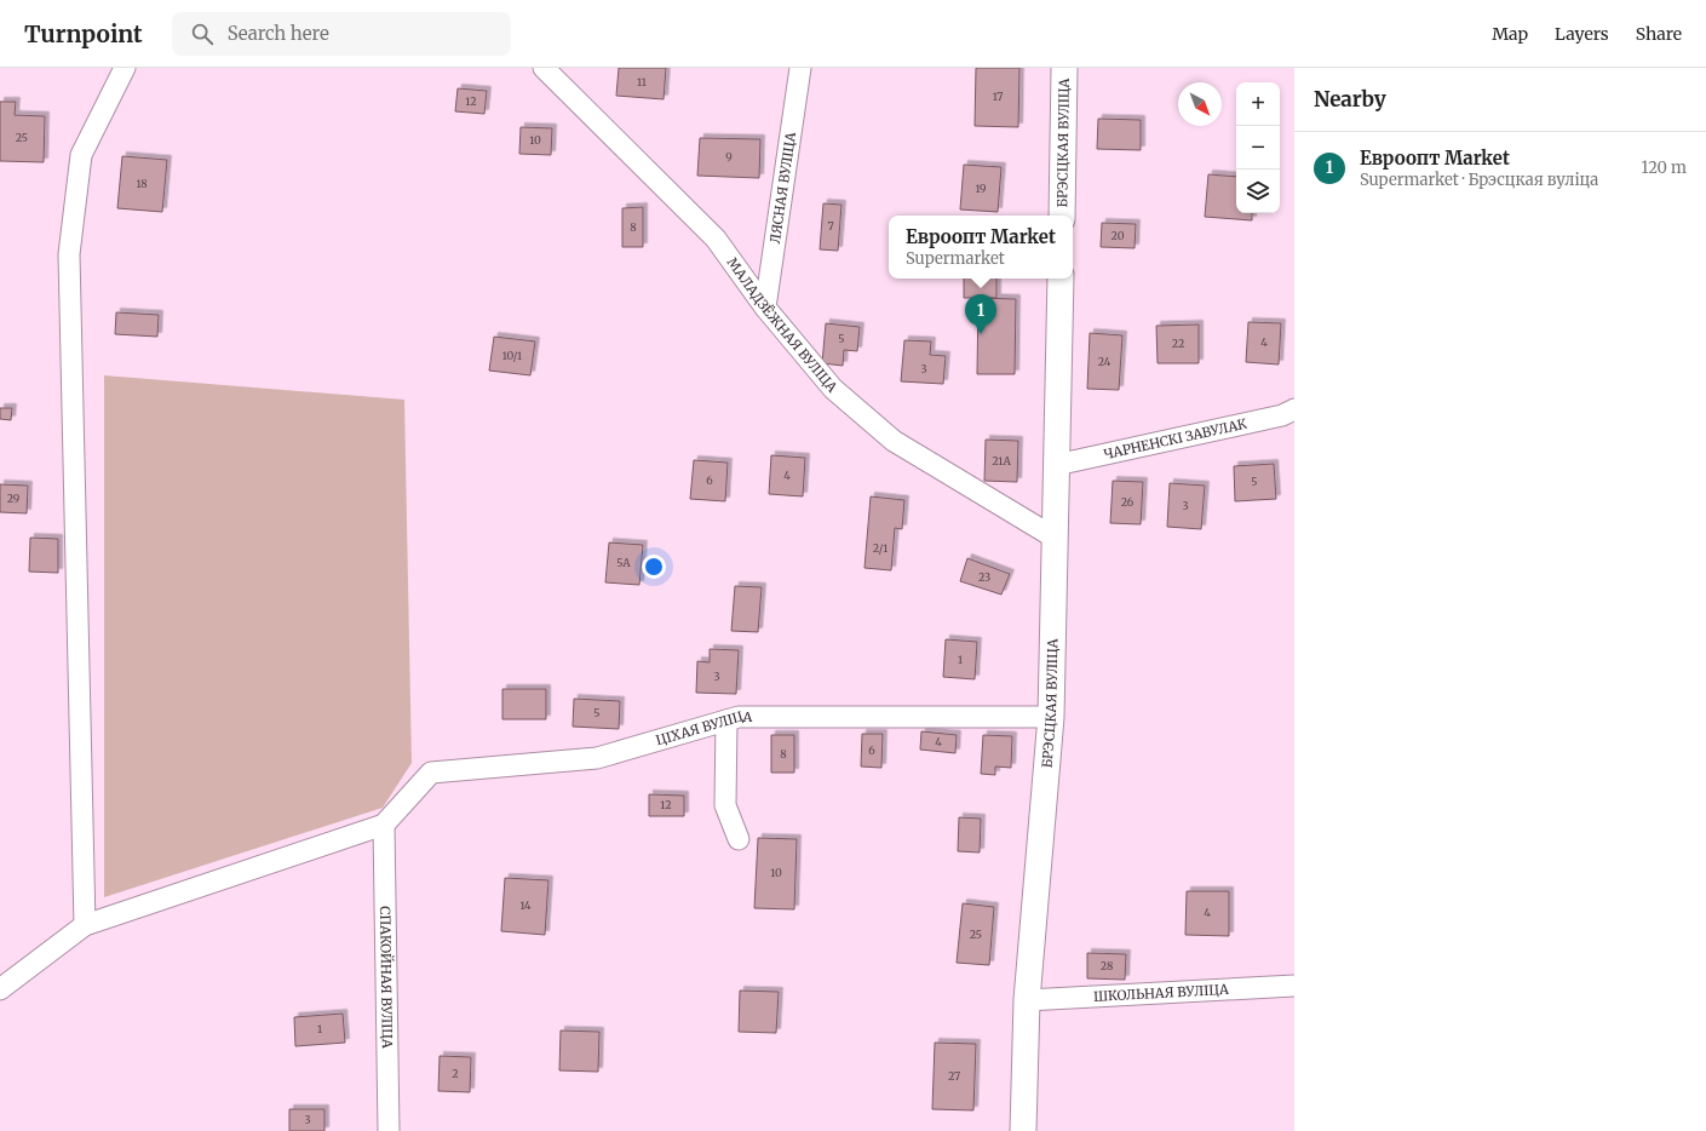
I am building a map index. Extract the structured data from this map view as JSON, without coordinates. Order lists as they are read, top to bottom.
{
  "streets": {
    "street": [
      "БРЭСЦКАЯ ВУЛІЦА",
      "ЛЯСНАЯ ВУЛІЦА",
      "МАЛАДЗЁЖНАЯ ВУЛІЦА",
      "ЧАРНЕНСКІ ЗАВУЛАК",
      "ЦІХАЯ ВУЛІЦА",
      "СПАКОЙНАЯ ВУЛІЦА",
      "ШКОЛЬНАЯ ВУЛІЦА"
    ]
  },
  "crossings": [
    ["БРЭСЦКАЯ ВУЛІЦА", "МАЛАДЗЁЖНАЯ ВУЛІЦА"],
    ["БРЭСЦКАЯ ВУЛІЦА", "ЧАРНЕНСКІ ЗАВУЛАК"],
    ["БРЭСЦКАЯ ВУЛІЦА", "ЦІХАЯ ВУЛІЦА"],
    ["БРЭСЦКАЯ ВУЛІЦА", "ШКОЛЬНАЯ ВУЛІЦА"],
    ["ЛЯСНАЯ ВУЛІЦА", "МАЛАДЗЁЖНАЯ ВУЛІЦА"],
    ["ЦІХАЯ ВУЛІЦА", "СПАКОЙНАЯ ВУЛІЦА"]
  ],
  "house_numbers": [
    "11",
    "17",
    "12",
    "25",
    "10",
    "9",
    "18",
    "19",
    "7",
    "8",
    "20",
    "5",
    "4",
    "22",
    "10/1",
    "24",
    "3",
    "21А",
    "4",
    "6",
    "5",
    "29",
    "26",
    "3",
    "2/1",
    "5А",
    "23",
    "1",
    "3",
    "5",
    "4",
    "6",
    "8",
    "12",
    "10",
    "14",
    "4",
    "25",
    "28",
    "1",
    "2",
    "27",
    "3"
  ],
  "north": "bottom right",
  "page": {
    "header": "Turnpoint",
    "search": "Search here",
    "nav": ["Map", "Layers", "Share"],
    "heading": "Nearby",
    "map_buttons": ["+", "−"],
    "list": [
      {
        "mark": "1",
        "name": "Евроопт Market",
        "note": "Supermarket · Брэсцкая вуліца",
        "value": "120 m"
      }
    ],
    "popup": ["Евроопт Market", "Supermarket"],
    "pins": "1"
  }
}
